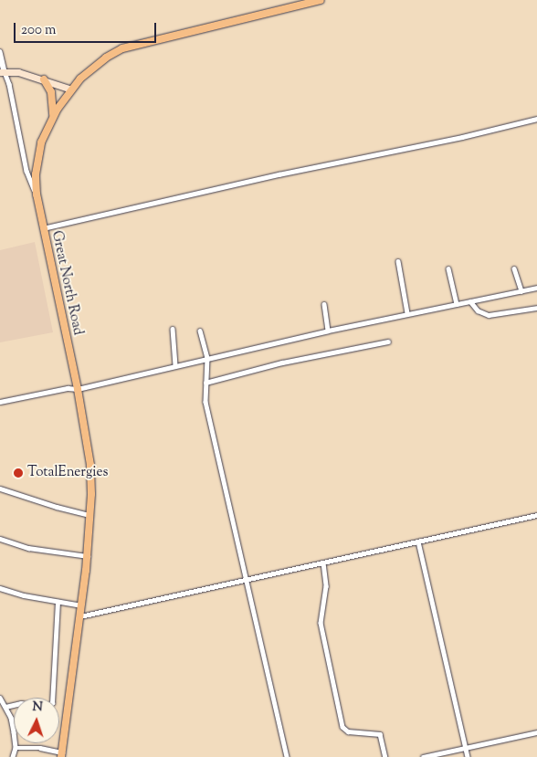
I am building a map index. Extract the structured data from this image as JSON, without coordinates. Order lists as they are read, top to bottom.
{
  "streets": {
    "highway": ["Great North Road"]
  },
  "places": ["TotalEnergies"],
  "scale_bar": "200 m",
  "north": "top"
}
